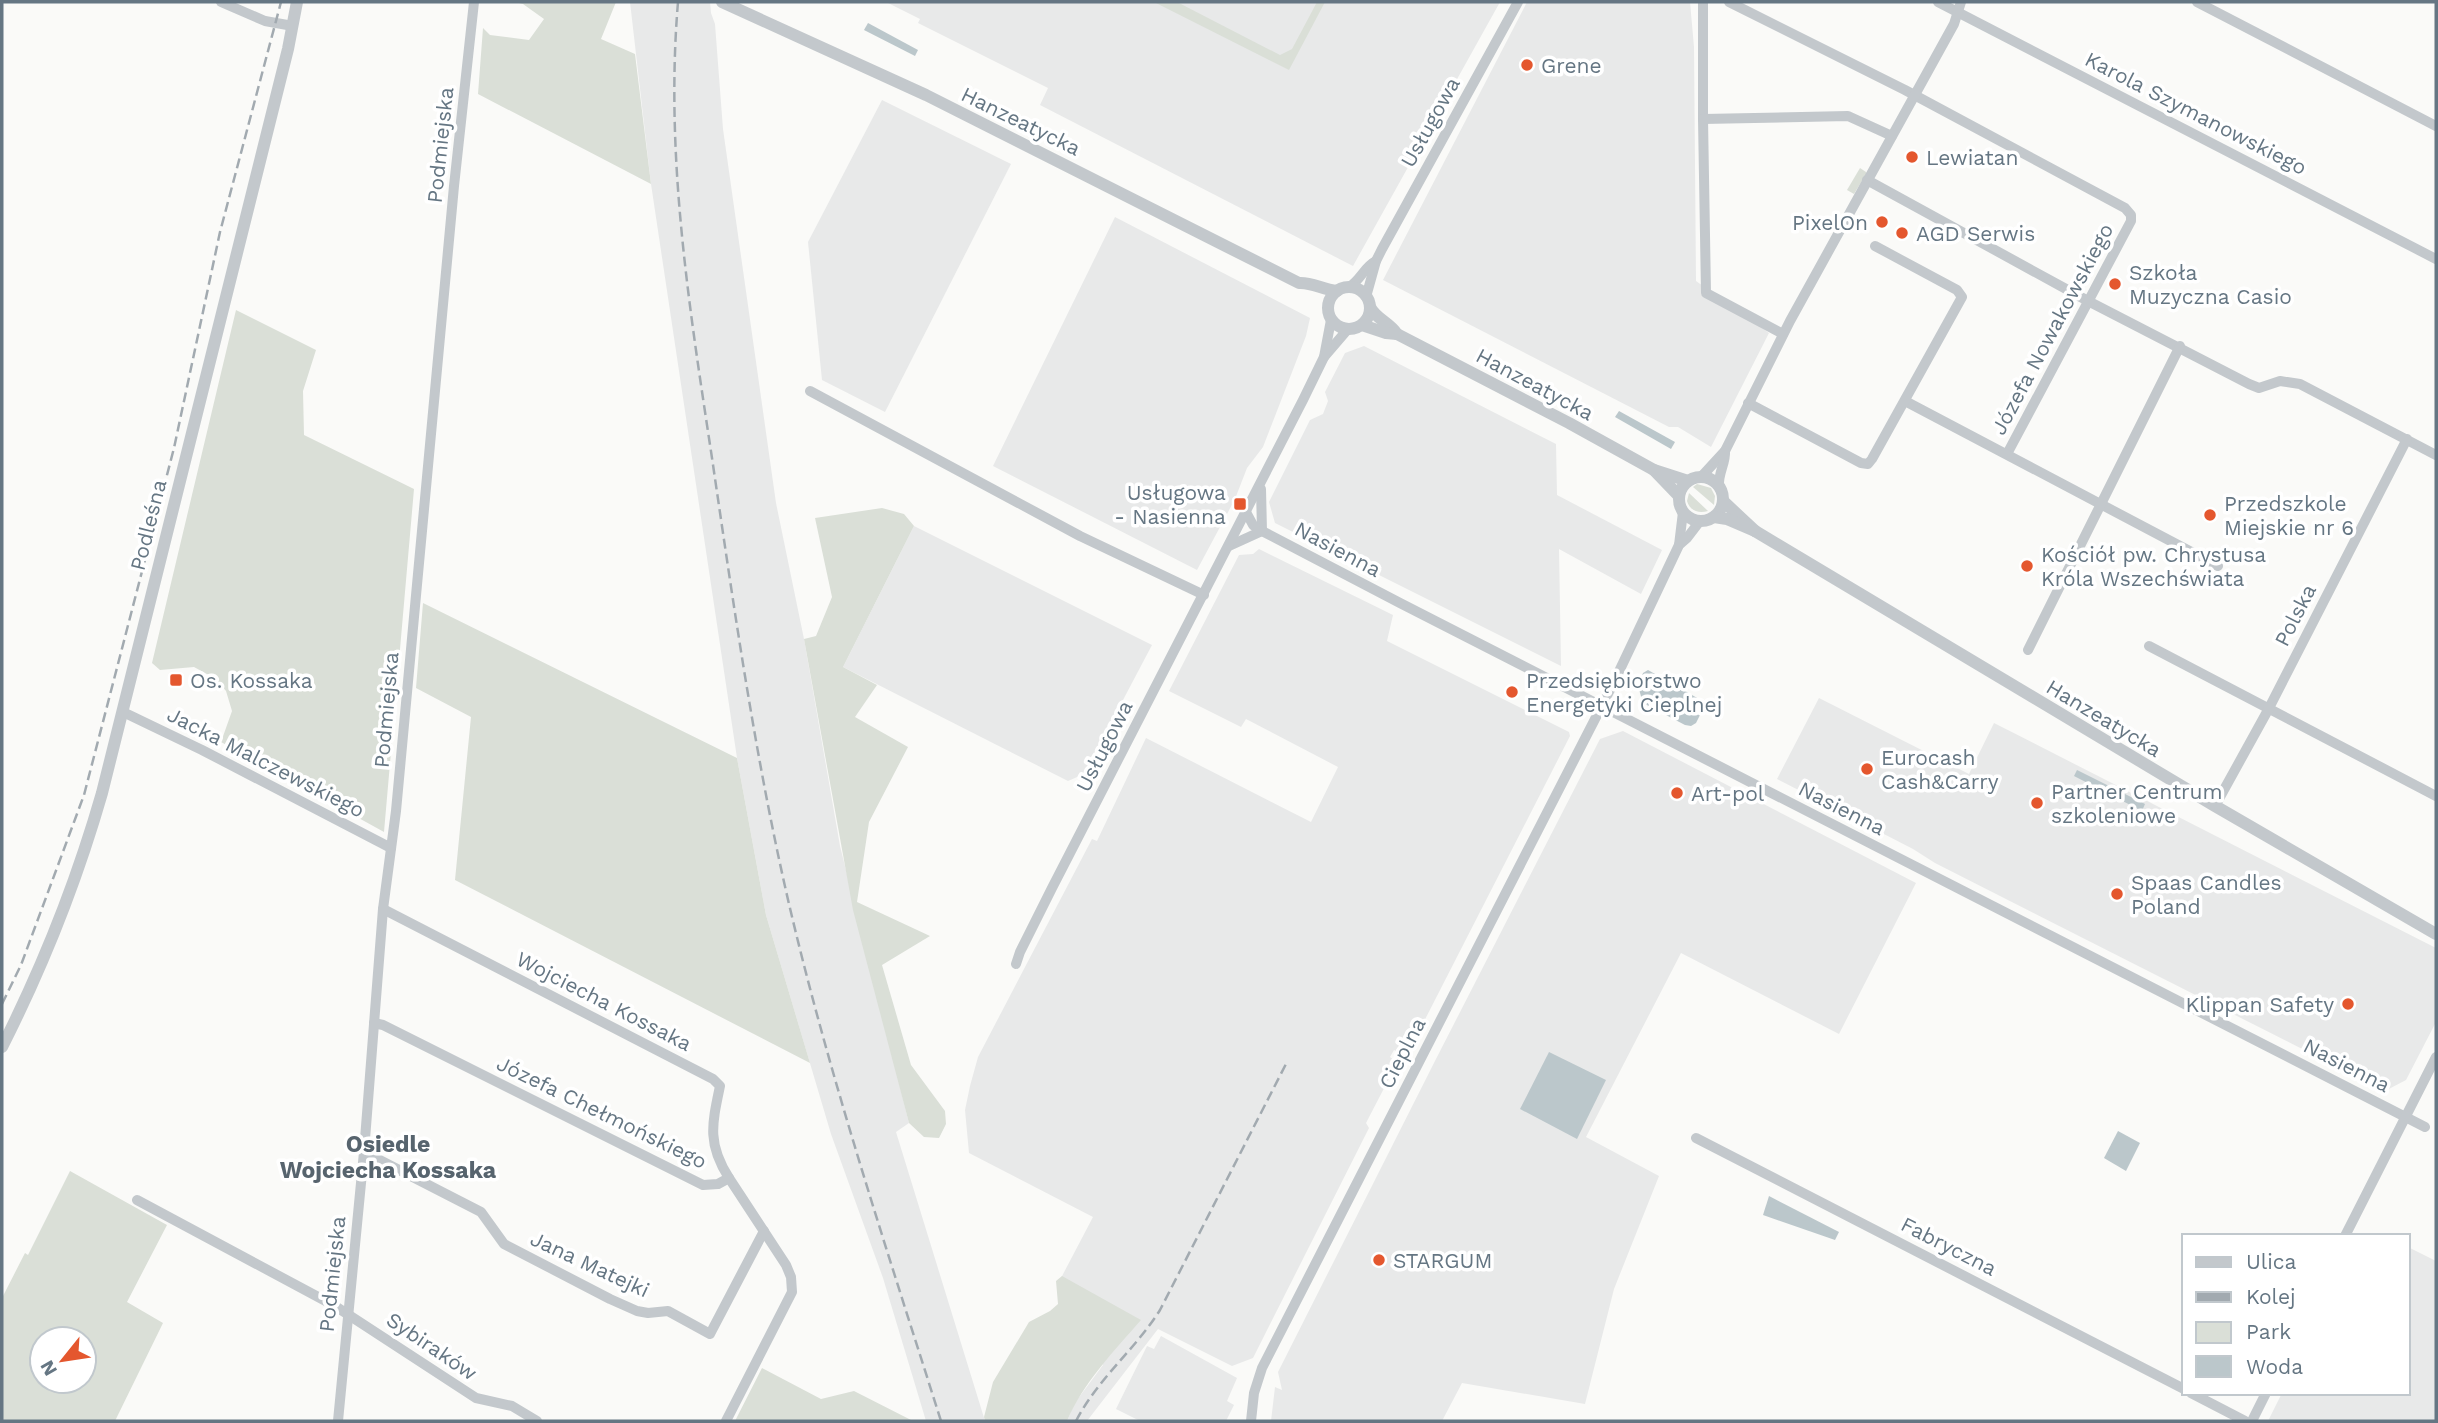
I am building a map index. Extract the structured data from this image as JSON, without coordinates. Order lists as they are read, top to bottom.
{
  "streets": {
    "street": [
      "Karola Szymanowskiego",
      "Hanzeatycka",
      "Usługowa",
      "Podmiejska",
      "Józefa Nowakowskiego",
      "Podleśna",
      "Nasienna",
      "Polska",
      "Jacka Malczewskiego",
      "Wojciecha Kossaka",
      "Cieplna",
      "Józefa Chełmońskiego",
      "Fabryczna",
      "Jana Matejki",
      "Sybiraków"
    ]
  },
  "crossings": [
    ["Hanzeatycka", "Usługowa"],
    ["Hanzeatycka", "Polska"],
    ["Usługowa", "Nasienna"],
    ["Podmiejska", "Jacka Malczewskiego"],
    ["Podmiejska", "Wojciecha Kossaka"],
    ["Podmiejska", "Józefa Chełmońskiego"],
    ["Podmiejska", "Jana Matejki"],
    ["Podmiejska", "Sybiraków"],
    ["Podleśna", "Jacka Malczewskiego"],
    ["Nasienna", "Cieplna"],
    ["Wojciecha Kossaka", "Józefa Chełmońskiego"],
    ["Józefa Chełmońskiego", "Jana Matejki"]
  ],
  "districts": ["Osiedle Wojciecha Kossaka"],
  "places": {
    "other": [
      "Grene",
      "Lewiatan",
      "PixelOn",
      "AGD Serwis",
      "Szkoła Muzyczna Casio",
      "Przedszkole Miejskie nr 6",
      "Kościół pw. Chrystusa Króla Wszechświata",
      "Przedsiębiorstwo Energetyki Cieplnej",
      "Eurocash Cash&Carry",
      "Art-pol",
      "Partner Centrum szkoleniowe",
      "Spaas Candles Poland",
      "Klippan Safety",
      "STARGUM"
    ],
    "transit": ["Usługowa - Nasienna", "Os. Kossaka"]
  },
  "legend": [
    "Ulica",
    "Kolej",
    "Park",
    "Woda"
  ],
  "north": "bottom left"
}
